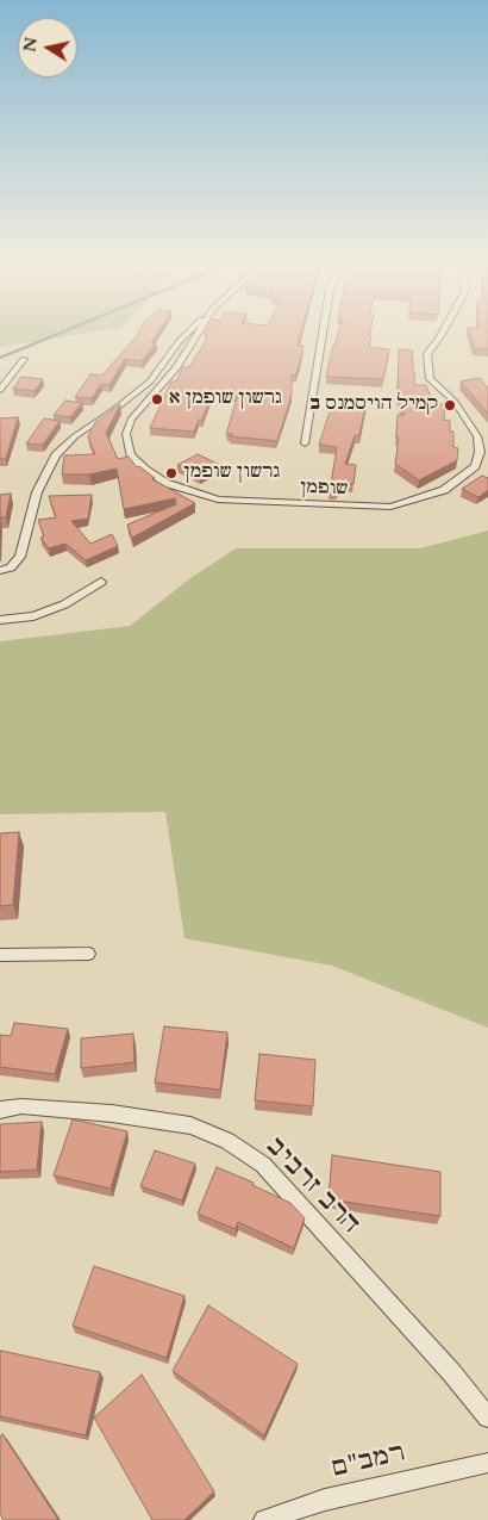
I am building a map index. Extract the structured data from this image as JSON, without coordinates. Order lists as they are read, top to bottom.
{
  "streets": {
    "street": ["שופמן", "הרב זרביב", "רמב\"ם"]
  },
  "places": ["גרשון שופמן א", "קמיל הויסמנס ב", "גרשון שופמן"],
  "north": "left"
}
